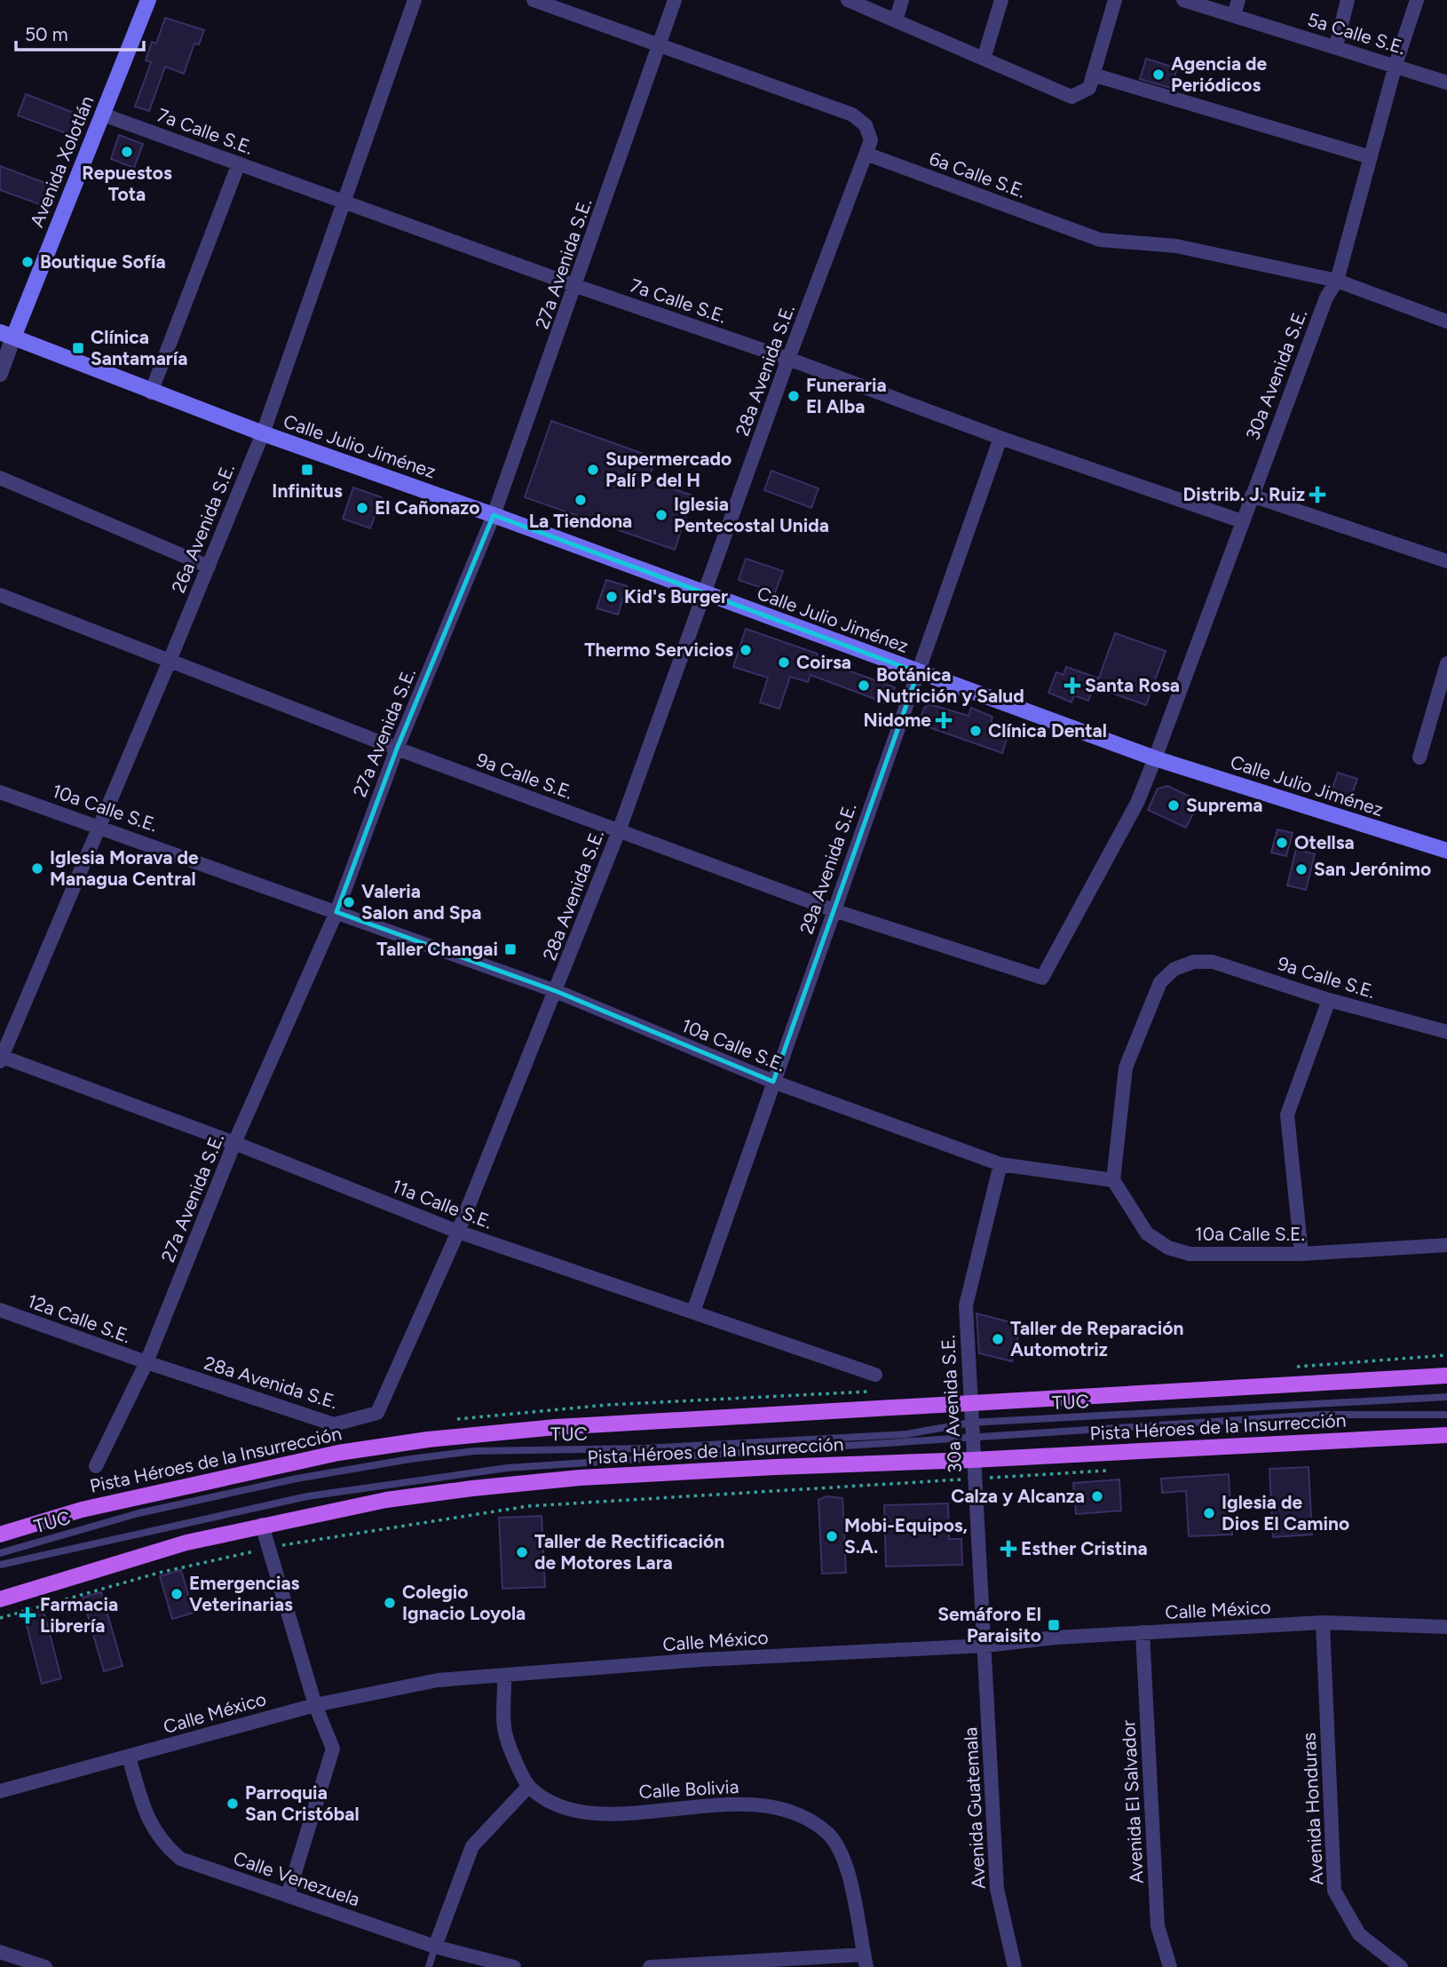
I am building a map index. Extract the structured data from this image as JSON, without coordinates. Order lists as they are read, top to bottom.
{
  "streets": {
    "main road": ["Avenida Xolotlán", "Calle Julio Jiménez", "Pista Héroes de la Insurrección"],
    "street": [
      "5a Calle S.E.",
      "7a Calle S.E.",
      "6a Calle S.E.",
      "27a Avenida S.E.",
      "28a Avenida S.E.",
      "30a Avenida S.E.",
      "26a Avenida S.E.",
      "9a Calle S.E.",
      "10a Calle S.E.",
      "29a Avenida S.E.",
      "11a Calle S.E.",
      "12a Calle S.E.",
      "Calle México",
      "Calle Bolivia",
      "Avenida El Salvador",
      "Avenida Guatemala",
      "Avenida Honduras",
      "Calle Venezuela"
    ],
    "lane": ["TUC"]
  },
  "crossings": [
    ["5a Calle S.E.", "30a Avenida S.E."],
    ["7a Calle S.E.", "Avenida Xolotlán"],
    ["7a Calle S.E.", "27a Avenida S.E."],
    ["7a Calle S.E.", "28a Avenida S.E."],
    ["7a Calle S.E.", "30a Avenida S.E."],
    ["7a Calle S.E.", "26a Avenida S.E."],
    ["7a Calle S.E.", "29a Avenida S.E."],
    ["Avenida Xolotlán", "Calle Julio Jiménez"],
    ["6a Calle S.E.", "28a Avenida S.E."],
    ["6a Calle S.E.", "30a Avenida S.E."],
    ["27a Avenida S.E.", "28a Avenida S.E."],
    ["27a Avenida S.E.", "Calle Julio Jiménez"],
    ["27a Avenida S.E.", "9a Calle S.E."],
    ["27a Avenida S.E.", "10a Calle S.E."],
    ["27a Avenida S.E.", "11a Calle S.E."],
    ["27a Avenida S.E.", "12a Calle S.E."],
    ["28a Avenida S.E.", "Calle Julio Jiménez"],
    ["28a Avenida S.E.", "9a Calle S.E."],
    ["28a Avenida S.E.", "10a Calle S.E."],
    ["28a Avenida S.E.", "11a Calle S.E."],
    ["28a Avenida S.E.", "12a Calle S.E."],
    ["30a Avenida S.E.", "Calle Julio Jiménez"],
    ["30a Avenida S.E.", "9a Calle S.E."],
    ["30a Avenida S.E.", "10a Calle S.E."],
    ["30a Avenida S.E.", "TUC"],
    ["30a Avenida S.E.", "Pista Héroes de la Insurrección"],
    ["30a Avenida S.E.", "Calle México"],
    ["30a Avenida S.E.", "Avenida Guatemala"],
    ["Calle Julio Jiménez", "26a Avenida S.E."],
    ["Calle Julio Jiménez", "29a Avenida S.E."],
    ["26a Avenida S.E.", "9a Calle S.E."],
    ["26a Avenida S.E.", "10a Calle S.E."],
    ["26a Avenida S.E.", "11a Calle S.E."],
    ["9a Calle S.E.", "10a Calle S.E."],
    ["9a Calle S.E.", "29a Avenida S.E."],
    ["10a Calle S.E.", "29a Avenida S.E."],
    ["29a Avenida S.E.", "11a Calle S.E."],
    ["Calle México", "Avenida El Salvador"],
    ["Calle México", "Avenida Guatemala"],
    ["Calle México", "Avenida Honduras"],
    ["Calle México", "Calle Venezuela"]
  ],
  "places": {
    "other": [
      "Agencia de Periódicos",
      "Repuestos Tota",
      "Boutique Sofía",
      "Funeraria El Alba",
      "Supermercado Palí P del H",
      "La Tiendona",
      "El Cañonazo",
      "Iglesia Pentecostal Unida",
      "Kid's Burger",
      "Thermo Servicios",
      "Coirsa",
      "Botánica Nutrición y Salud",
      "Clínica Dental",
      "Suprema",
      "Otellsa",
      "Iglesia Morava de Managua Central",
      "San Jerónimo",
      "Valeria Salon and Spa",
      "Taller de Reparación Automotriz",
      "Calza y Alcanza",
      "Iglesia de Dios El Camino",
      "Mobi-Equipos, S.A.",
      "Taller de Rectificación de Motores Lara",
      "Emergencias Veterinarias",
      "Colegio Ignacio Loyola",
      "Parroquia San Cristóbal"
    ],
    "transit": [
      "Clínica Santamaría",
      "Infinitus",
      "Taller Changai",
      "Semáforo El Paraisito"
    ],
    "health": [
      "Distrib. J. Ruiz",
      "Santa Rosa",
      "Nidome",
      "Esther Cristina",
      "Farmacia Librería"
    ]
  },
  "scale_bar": "50 m"
}
